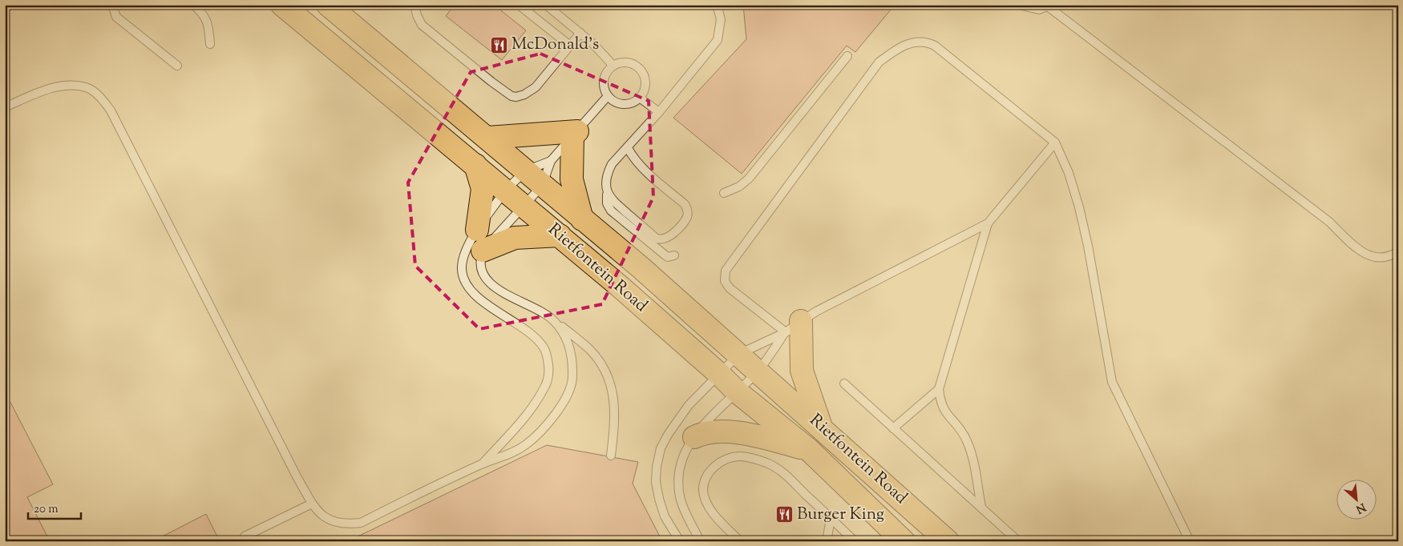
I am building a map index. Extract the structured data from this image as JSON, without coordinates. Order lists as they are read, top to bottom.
{
  "streets": {
    "main road": ["Rietfontein Road"]
  },
  "places": {
    "restaurant": ["McDonald's", "Burger King"]
  },
  "scale_bar": "20 m",
  "north": "bottom right"
}
